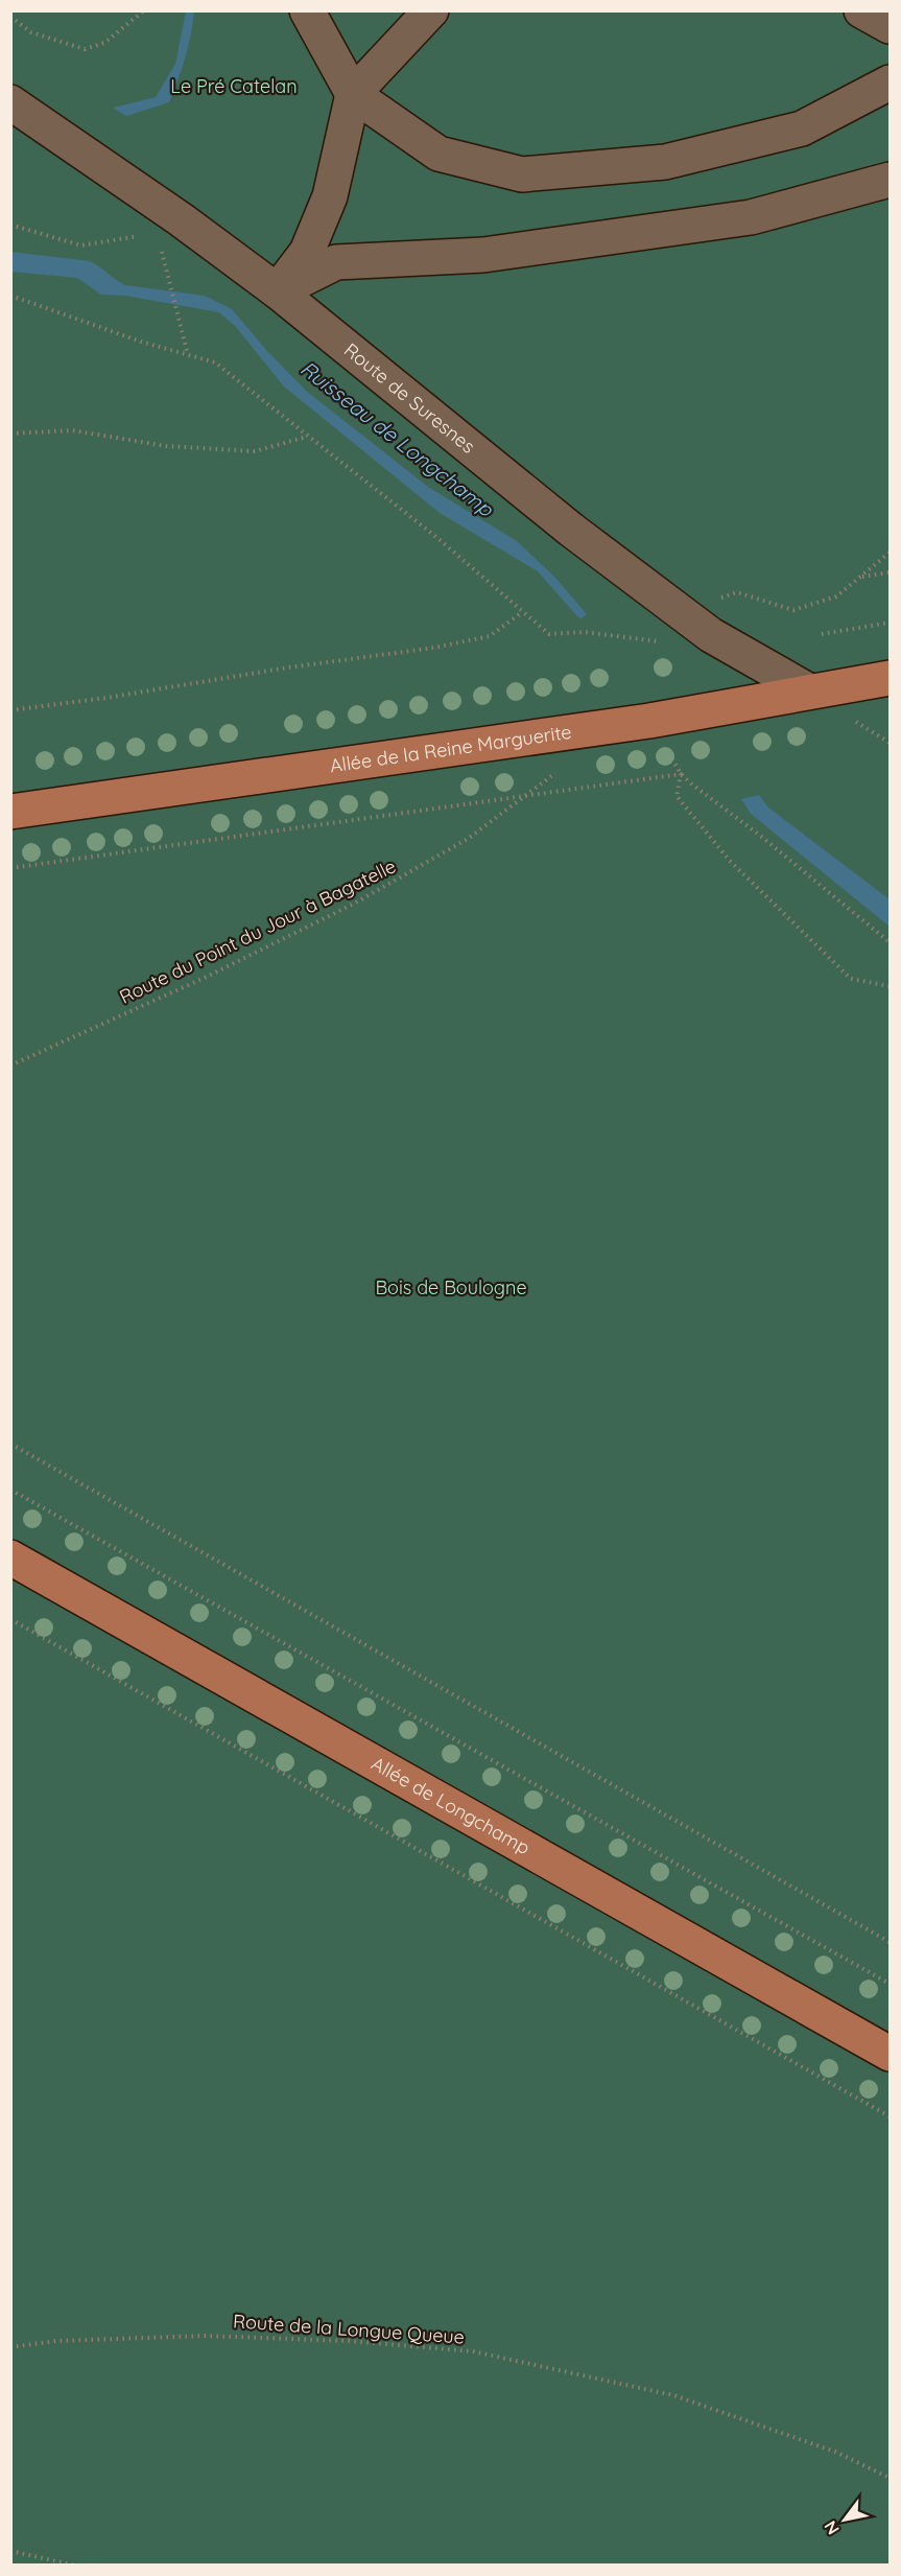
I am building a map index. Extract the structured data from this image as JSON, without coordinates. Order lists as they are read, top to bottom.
{
  "streets": {
    "main road": ["Allée de la Reine Marguerite", "Allée de Longchamp"],
    "street": ["Route de Suresnes"],
    "path": ["Route du Point du Jour à Bagatelle", "Route de la Longue Queue"]
  },
  "crossings": [
    ["Route de Suresnes", "Allée de la Reine Marguerite"],
    ["Allée de la Reine Marguerite", "Route du Point du Jour à Bagatelle"]
  ],
  "water": ["Ruisseau de Longchamp"],
  "parks": ["Le Pré Catelan", "Bois de Boulogne"],
  "north": "bottom left"
}
